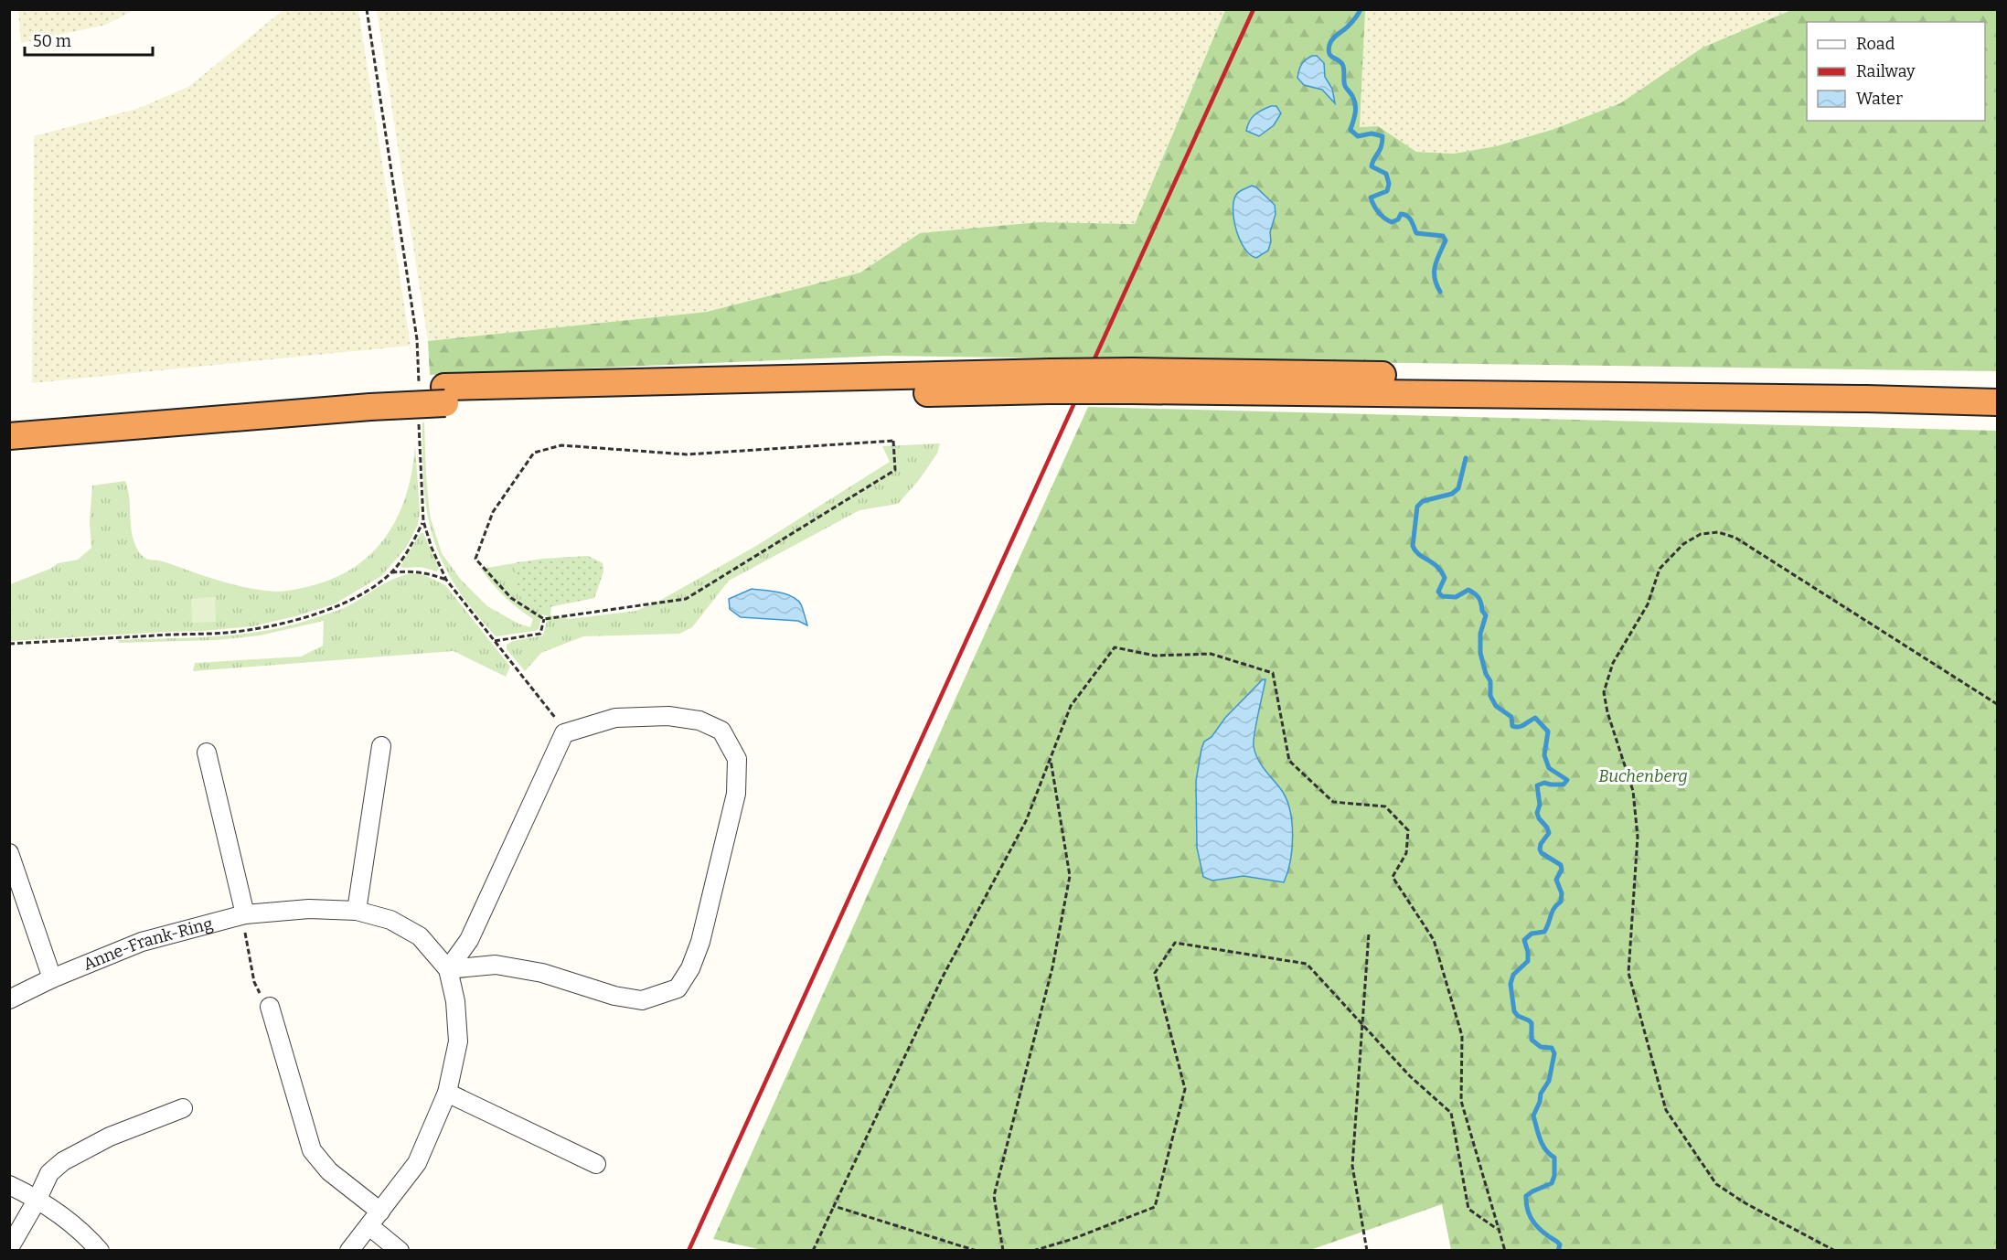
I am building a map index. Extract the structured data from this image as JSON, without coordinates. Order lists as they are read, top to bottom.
{
  "streets": {
    "street": ["Anne-Frank-Ring"]
  },
  "parks": ["Buchenberg"],
  "legend": ["Road", "Railway", "Water"],
  "scale_bar": "50 m"
}
